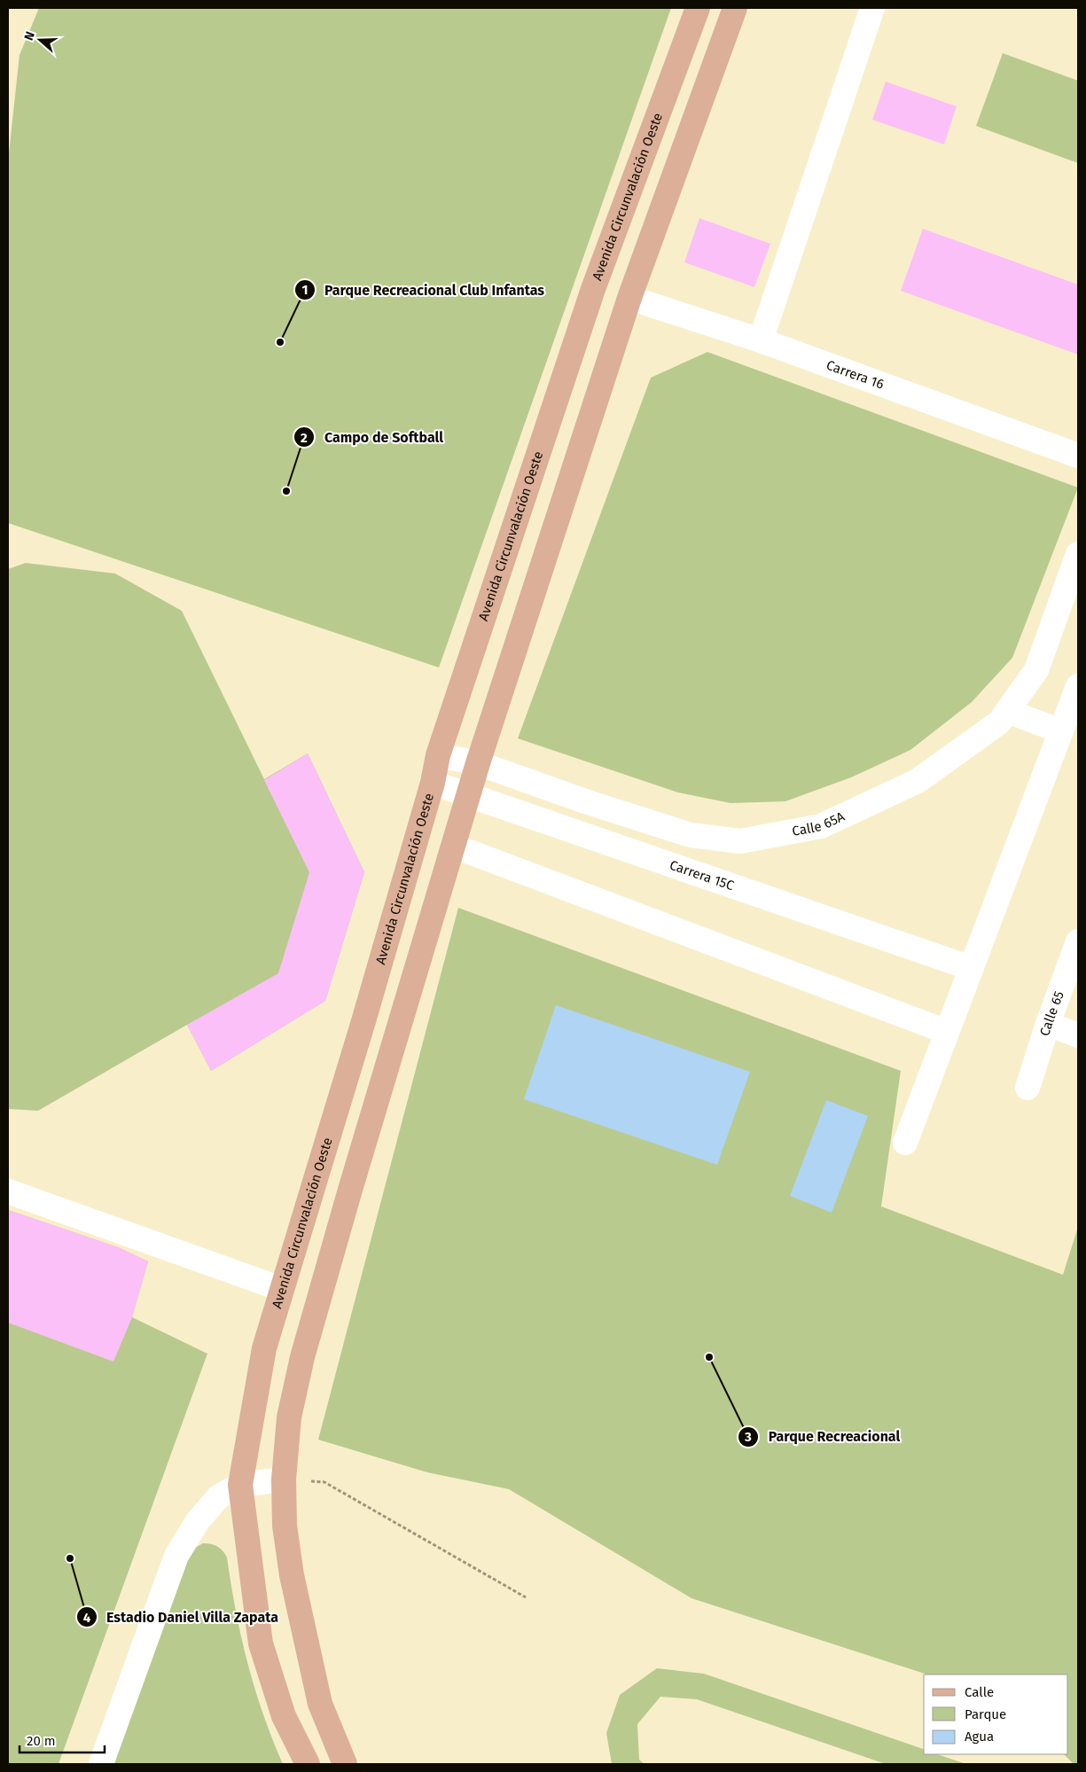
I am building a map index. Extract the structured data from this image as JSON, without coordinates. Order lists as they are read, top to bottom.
{
  "streets": {
    "main road": ["Avenida Circunvalación Oeste"],
    "street": [
      "Carrera 16",
      "Calle 65A",
      "Carrera 15C",
      "Calle 65"
    ]
  },
  "crossings": [
    ["Avenida Circunvalación Oeste", "Calle 65A"],
    ["Avenida Circunvalación Oeste", "Carrera 15C"]
  ],
  "places": [
    "Parque Recreacional Club Infantas",
    "Campo de Softball",
    "Parque Recreacional",
    "Estadio Daniel Villa Zapata"
  ],
  "legend": ["Calle", "Parque", "Agua"],
  "scale_bar": "20 m",
  "north": "left"
}
